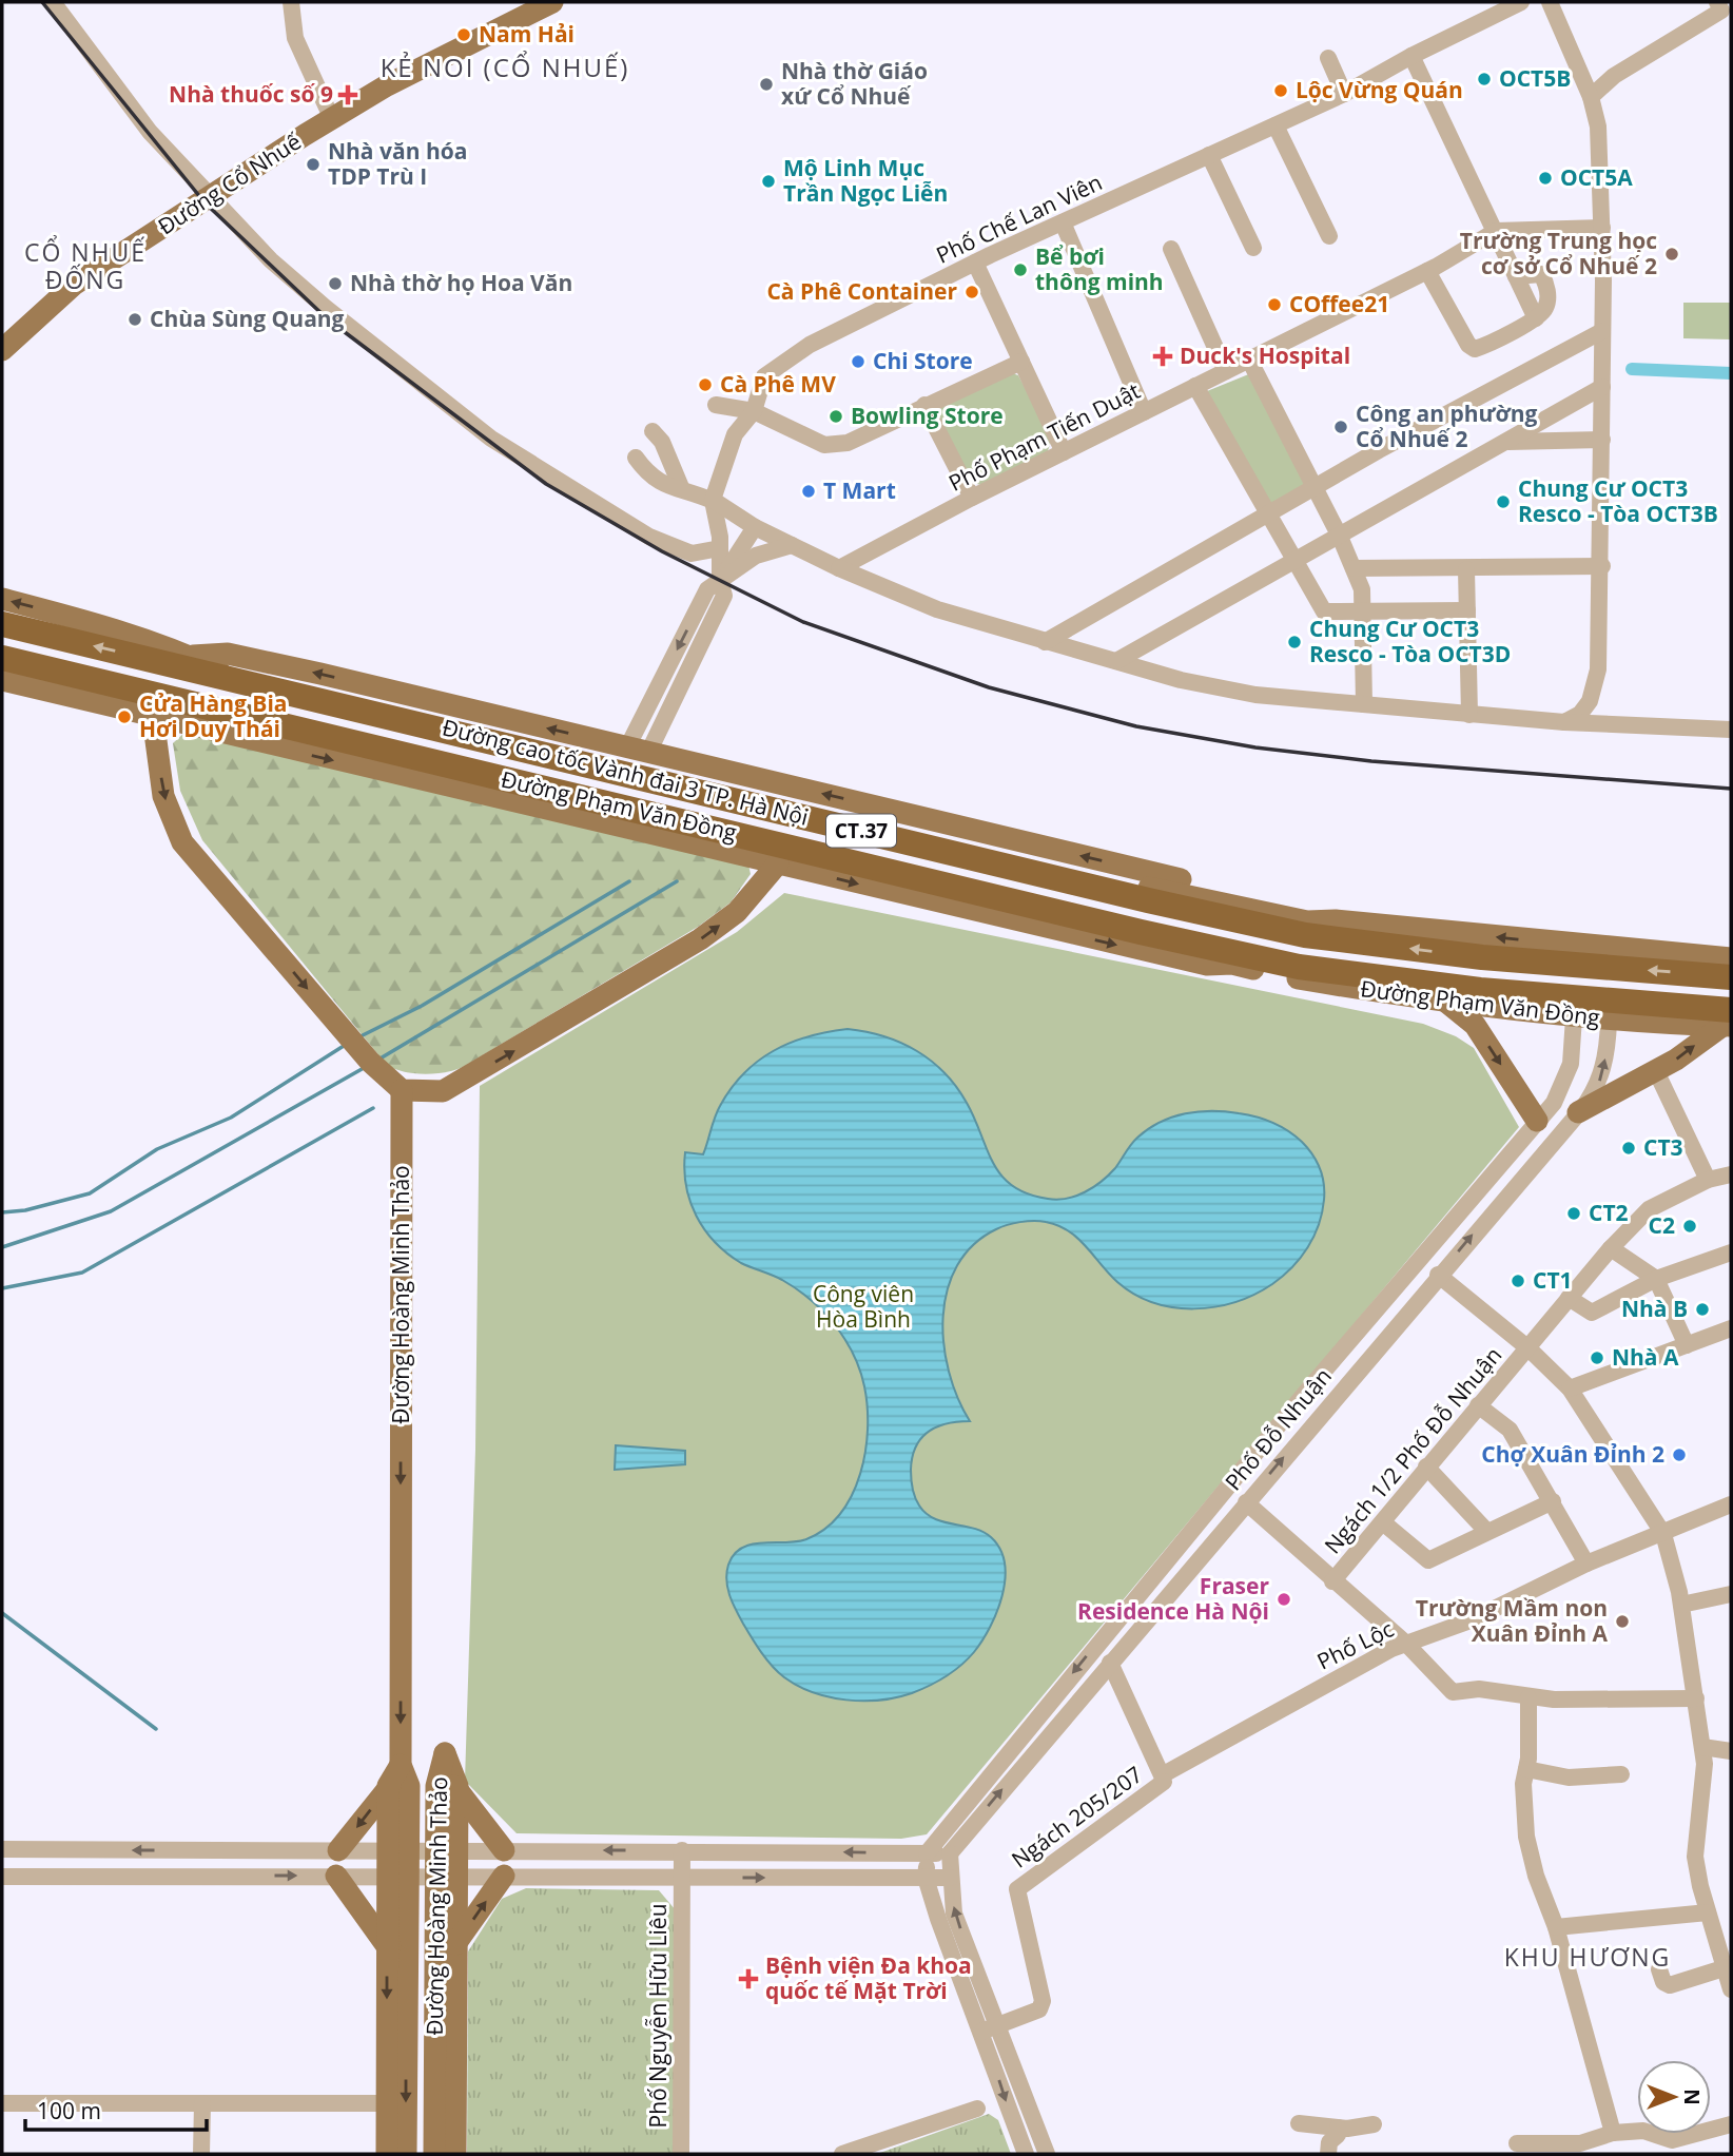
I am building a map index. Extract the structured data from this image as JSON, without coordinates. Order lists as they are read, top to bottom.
{
  "streets": {
    "highway": ["Đường cao tốc Vành đai 3 TP. Hà Nội", "CT.37"],
    "main road": ["Đường Cổ Nhuế", "Đường Phạm Văn Đồng", "Đường Hoàng Minh Thảo"],
    "street": [
      "Phố Chế Lan Viên",
      "Phố Phạm Tiến Duật",
      "Phố Đỗ Nhuận",
      "Ngách 1/2 Phố Đỗ Nhuận",
      "Phố Lộc",
      "Ngách 205/207",
      "Phố Nguyễn Hữu Liêu"
    ]
  },
  "crossings": [
    ["Đường cao tốc Vành đai 3 TP. Hà Nội", "Đường Phạm Văn Đồng"],
    ["Đường Phạm Văn Đồng", "Phố Đỗ Nhuận"],
    ["Phố Lộc", "Ngách 205/207"]
  ],
  "districts": ["KẺ NOI (CỔ NHUẾ)", "CỔ NHUẾ ĐỐNG", "KHU HƯƠNG"],
  "parks": ["Công viên Hòa Bình"],
  "places": {
    "other": [
      "Nam Hải",
      "OCT5B",
      "Nhà thờ Giáo xứ Cổ Nhuế",
      "Lộc Vừng Quán",
      "Nhà văn hóa TDP Trù I",
      "OCT5A",
      "Mộ Linh Mục Trần Ngọc Liễn",
      "Trường Trung học cơ sở Cổ Nhuế 2",
      "Bể bơi thông minh",
      "Nhà thờ họ Hoa Văn",
      "Cà Phê Container",
      "COffee21",
      "Chùa Sùng Quang",
      "Chi Store",
      "Cà Phê MV",
      "Bowling Store",
      "Công an phường Cổ Nhuế 2",
      "T Mart",
      "Chung Cư OCT3 Resco - Tòa OCT3B",
      "Chung Cư OCT3 Resco - Tòa OCT3D",
      "Cửa Hàng Bia Hơi Duy Thái",
      "CT3",
      "CT2",
      "C2",
      "CT1",
      "Nhà B",
      "Nhà A",
      "Chợ Xuân Đỉnh 2",
      "Fraser Residence Hà Nội",
      "Trường Mầm non Xuân Đỉnh A"
    ],
    "health": ["Nhà thuốc số 9", "Duck's Hospital", "Bệnh viện Đa khoa quốc tế Mặt Trời"]
  },
  "scale_bar": "100 m",
  "north": "right"
}
